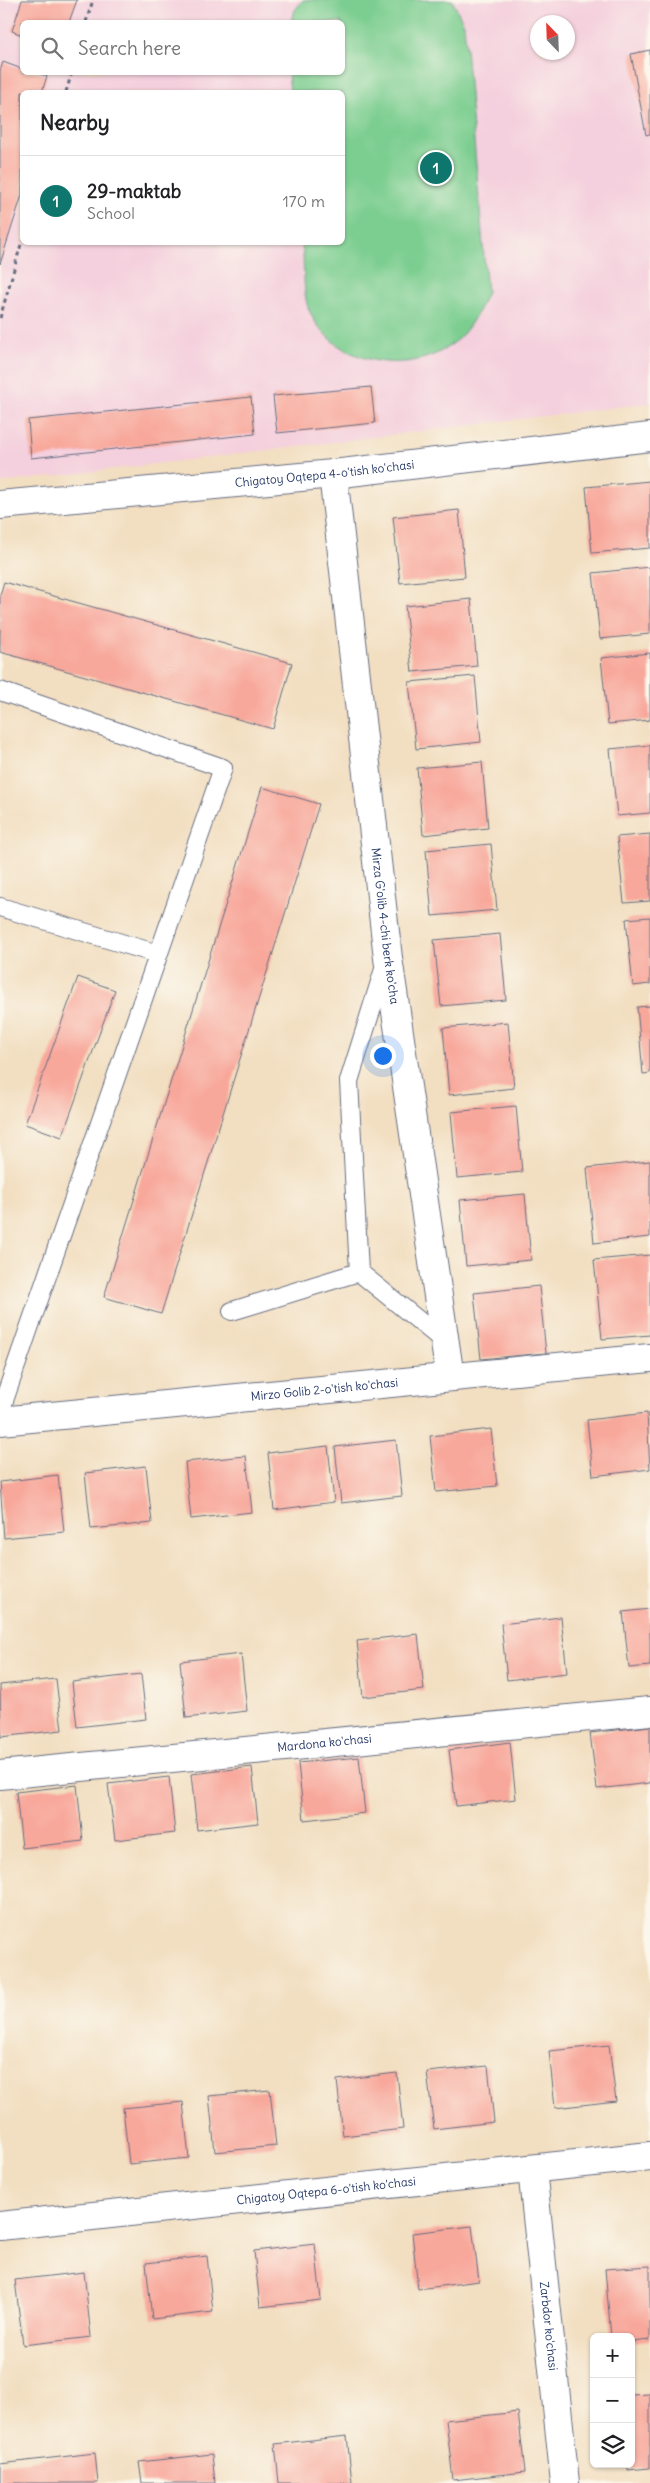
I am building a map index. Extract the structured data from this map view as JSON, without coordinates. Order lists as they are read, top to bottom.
{
  "streets": {
    "street": [
      "Chigatoy Oqtepa 4-o'tish ko'chasi",
      "Mirza G'olib 4-chi berk ko'cha",
      "Mirzo Golib 2-o'tish ko'chasi",
      "Mardona ko'chasi",
      "Chigatoy Oqtepa 6-o'tish ko'chasi",
      "Zarbdor ko'chasi"
    ]
  },
  "crossings": [
    ["Chigatoy Oqtepa 4-o'tish ko'chasi", "Mirza G'olib 4-chi berk ko'cha"],
    ["Mirza G'olib 4-chi berk ko'cha", "Mirzo Golib 2-o'tish ko'chasi"],
    ["Chigatoy Oqtepa 6-o'tish ko'chasi", "Zarbdor ko'chasi"]
  ],
  "north": "top left",
  "page": {
    "search": "Search here",
    "heading": "Nearby",
    "pins": "1",
    "list": [
      {
        "mark": "1",
        "name": "29-maktab",
        "note": "School",
        "value": "170 m"
      }
    ],
    "map_buttons": ["+", "−"]
  }
}
